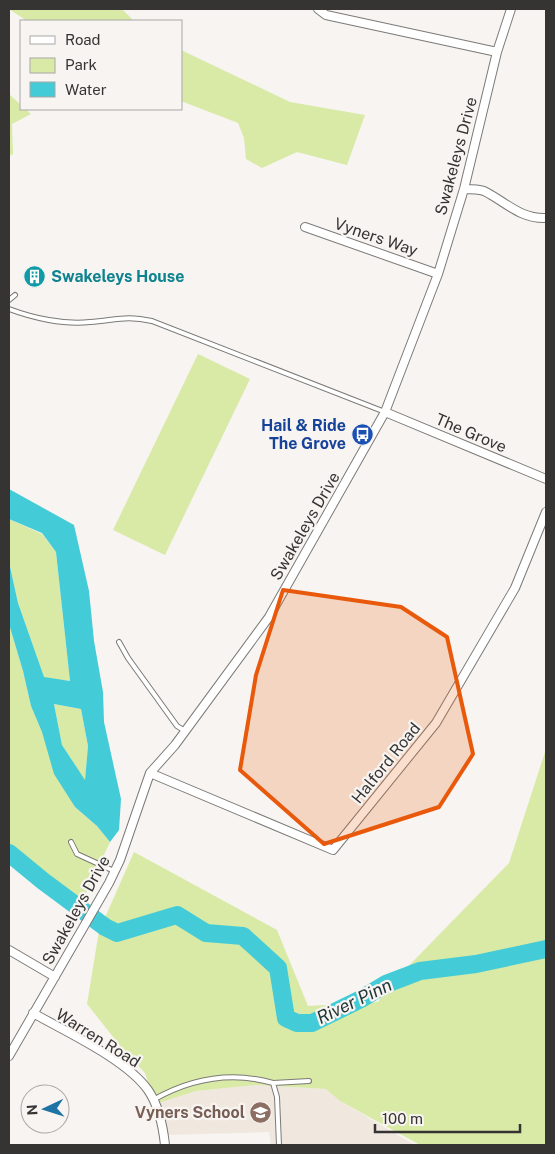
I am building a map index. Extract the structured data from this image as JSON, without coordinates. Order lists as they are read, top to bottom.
{
  "streets": {
    "street": [
      "Swakeleys Drive",
      "Vyners Way",
      "The Grove",
      "Halford Road",
      "Warren Road"
    ]
  },
  "crossings": [
    ["Swakeleys Drive", "Vyners Way"],
    ["Swakeleys Drive", "The Grove"],
    ["Swakeleys Drive", "Halford Road"],
    ["Swakeleys Drive", "Warren Road"]
  ],
  "water": ["River Pinn"],
  "places": {
    "building": ["Swakeleys House"],
    "bus stop": ["Hail & Ride The Grove"],
    "school or university": ["Vyners School"]
  },
  "legend": ["Road", "Park", "Water"],
  "scale_bar": "100 m",
  "north": "left"
}
